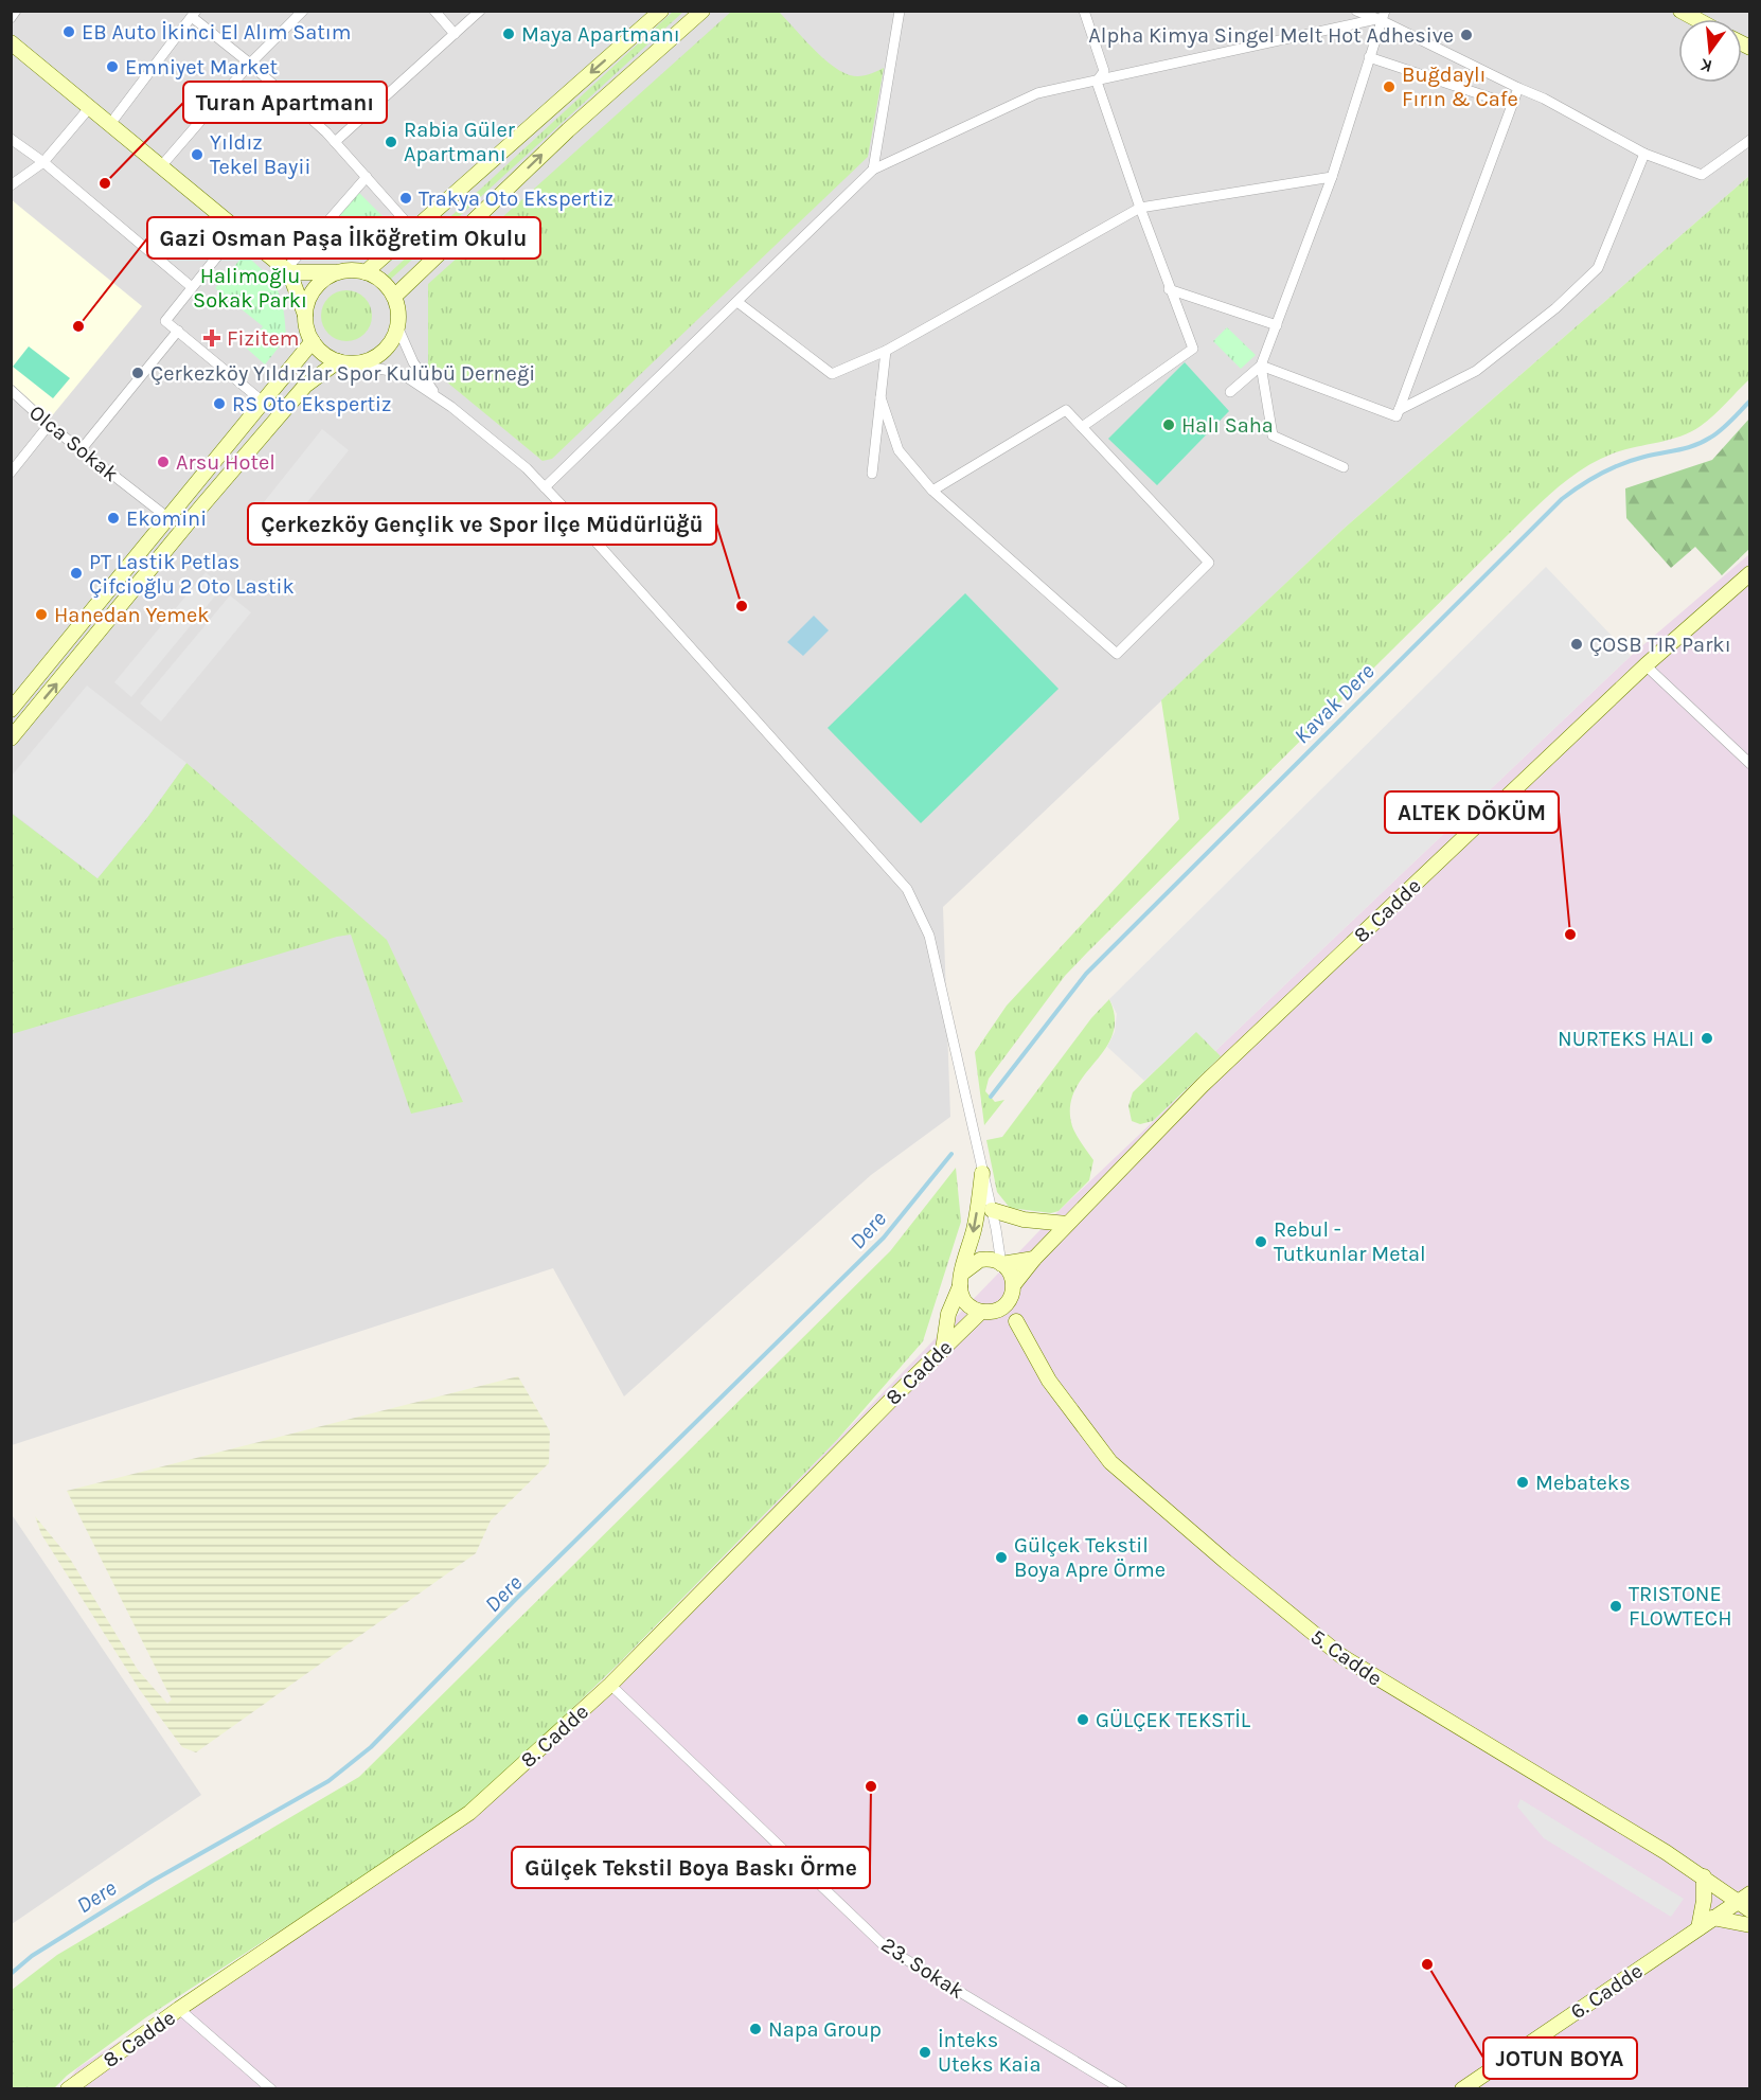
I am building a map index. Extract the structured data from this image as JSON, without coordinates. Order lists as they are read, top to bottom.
{
  "streets": {
    "street": [
      "Olca Sokak",
      "8. Cadde",
      "5. Cadde",
      "23. Sokak",
      "6. Cadde"
    ]
  },
  "crossings": [
    ["8. Cadde", "23. Sokak"],
    ["5. Cadde", "6. Cadde"]
  ],
  "water": ["Kavak Dere", "Dere"],
  "parks": ["Halimoğlu Sokak Parkı"],
  "places": {
    "other": [
      "EB Auto İkinci El Alım Satım",
      "Maya Apartmanı",
      "Alpha Kimya Singel Melt Hot Adhesive",
      "Emniyet Market",
      "Buğdaylı Fırın & Cafe",
      "Rabia Güler Apartmanı",
      "Yıldız Tekel Bayii",
      "Turan Apartmanı",
      "Trakya Oto Ekspertiz",
      "Gazi Osman Paşa İlköğretim Okulu",
      "Çerkezköy Yıldızlar Spor Kulübü Derneği",
      "RS Oto Ekspertiz",
      "Halı Saha",
      "Arsu Hotel",
      "Ekomini",
      "PT Lastik Petlas Çifcioğlu 2 Oto Lastik",
      "Çerkezköy Gençlik ve Spor İlçe Müdürlüğü",
      "Hanedan Yemek",
      "ÇOSB TIR Parkı",
      "ALTEK DÖKÜM",
      "NURTEKS HALI",
      "Rebul - Tutkunlar Metal",
      "Mebateks",
      "Gülçek Tekstil Boya Apre Örme",
      "TRISTONE FLOWTECH",
      "GÜLÇEK TEKSTİL",
      "Gülçek Tekstil Boya Baskı Örme",
      "JOTUN BOYA",
      "Napa Group",
      "İnteks Uteks Kaia"
    ],
    "health": ["Fizitem"]
  },
  "north": "bottom"
}
